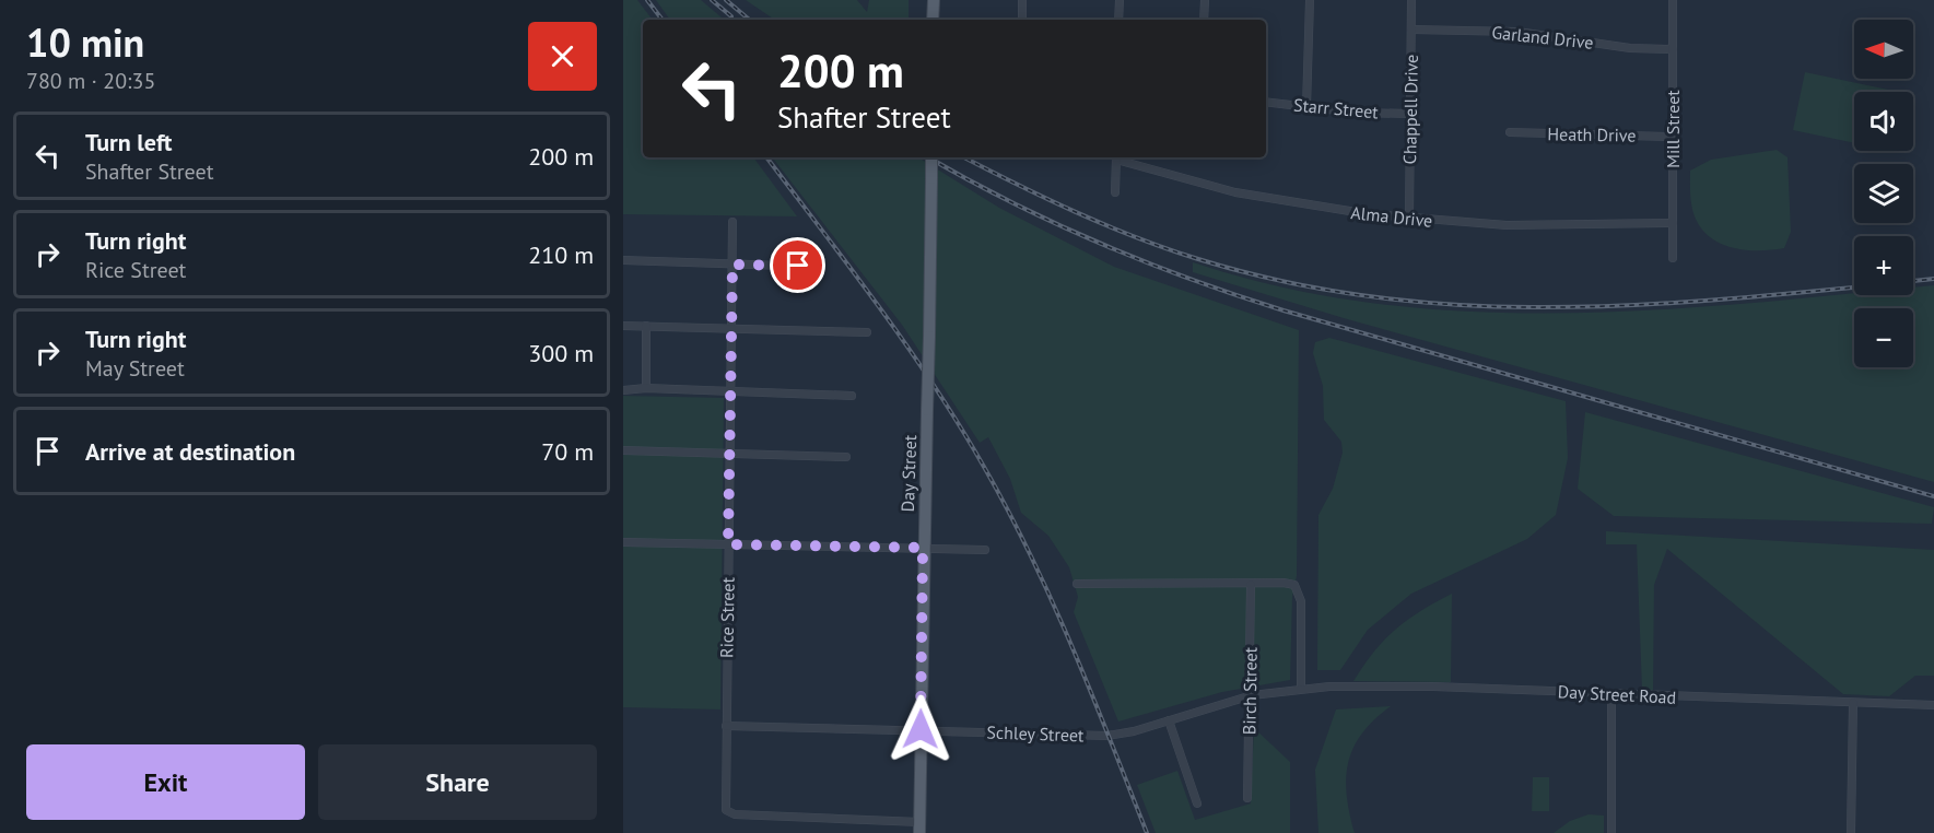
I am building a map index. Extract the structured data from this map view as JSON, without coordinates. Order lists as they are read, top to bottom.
{
  "streets": {
    "main road": ["Day Street"],
    "street": [
      "Garland Drive",
      "Starr Street",
      "Chappell Drive",
      "Mill Street",
      "Heath Drive",
      "Alma Drive",
      "Rice Street",
      "Birch Street",
      "Day Street Road",
      "Schley Street"
    ]
  },
  "crossings": [
    ["Garland Drive", "Chappell Drive"],
    ["Garland Drive", "Mill Street"],
    ["Starr Street", "Chappell Drive"],
    ["Chappell Drive", "Alma Drive"],
    ["Mill Street", "Heath Drive"],
    ["Mill Street", "Alma Drive"],
    ["Day Street", "Rice Street"],
    ["Day Street", "Schley Street"],
    ["Rice Street", "Schley Street"],
    ["Birch Street", "Schley Street"],
    ["Day Street Road", "Schley Street"]
  ],
  "north": "left",
  "page": {
    "heading": ["10 min", "780 m · 20:35"],
    "map_buttons": ["+", "−"],
    "turn": ["200 m", "Shafter Street"],
    "list": [
      {
        "name": "Turn left",
        "note": "Shafter Street",
        "value": "200 m"
      },
      {
        "name": "Turn right",
        "note": "Rice Street",
        "value": "210 m"
      },
      {
        "name": "Turn right",
        "note": "May Street",
        "value": "300 m"
      },
      {
        "name": "Arrive at destination",
        "value": "70 m"
      }
    ],
    "buttons": ["Exit", "Share"]
  }
}
